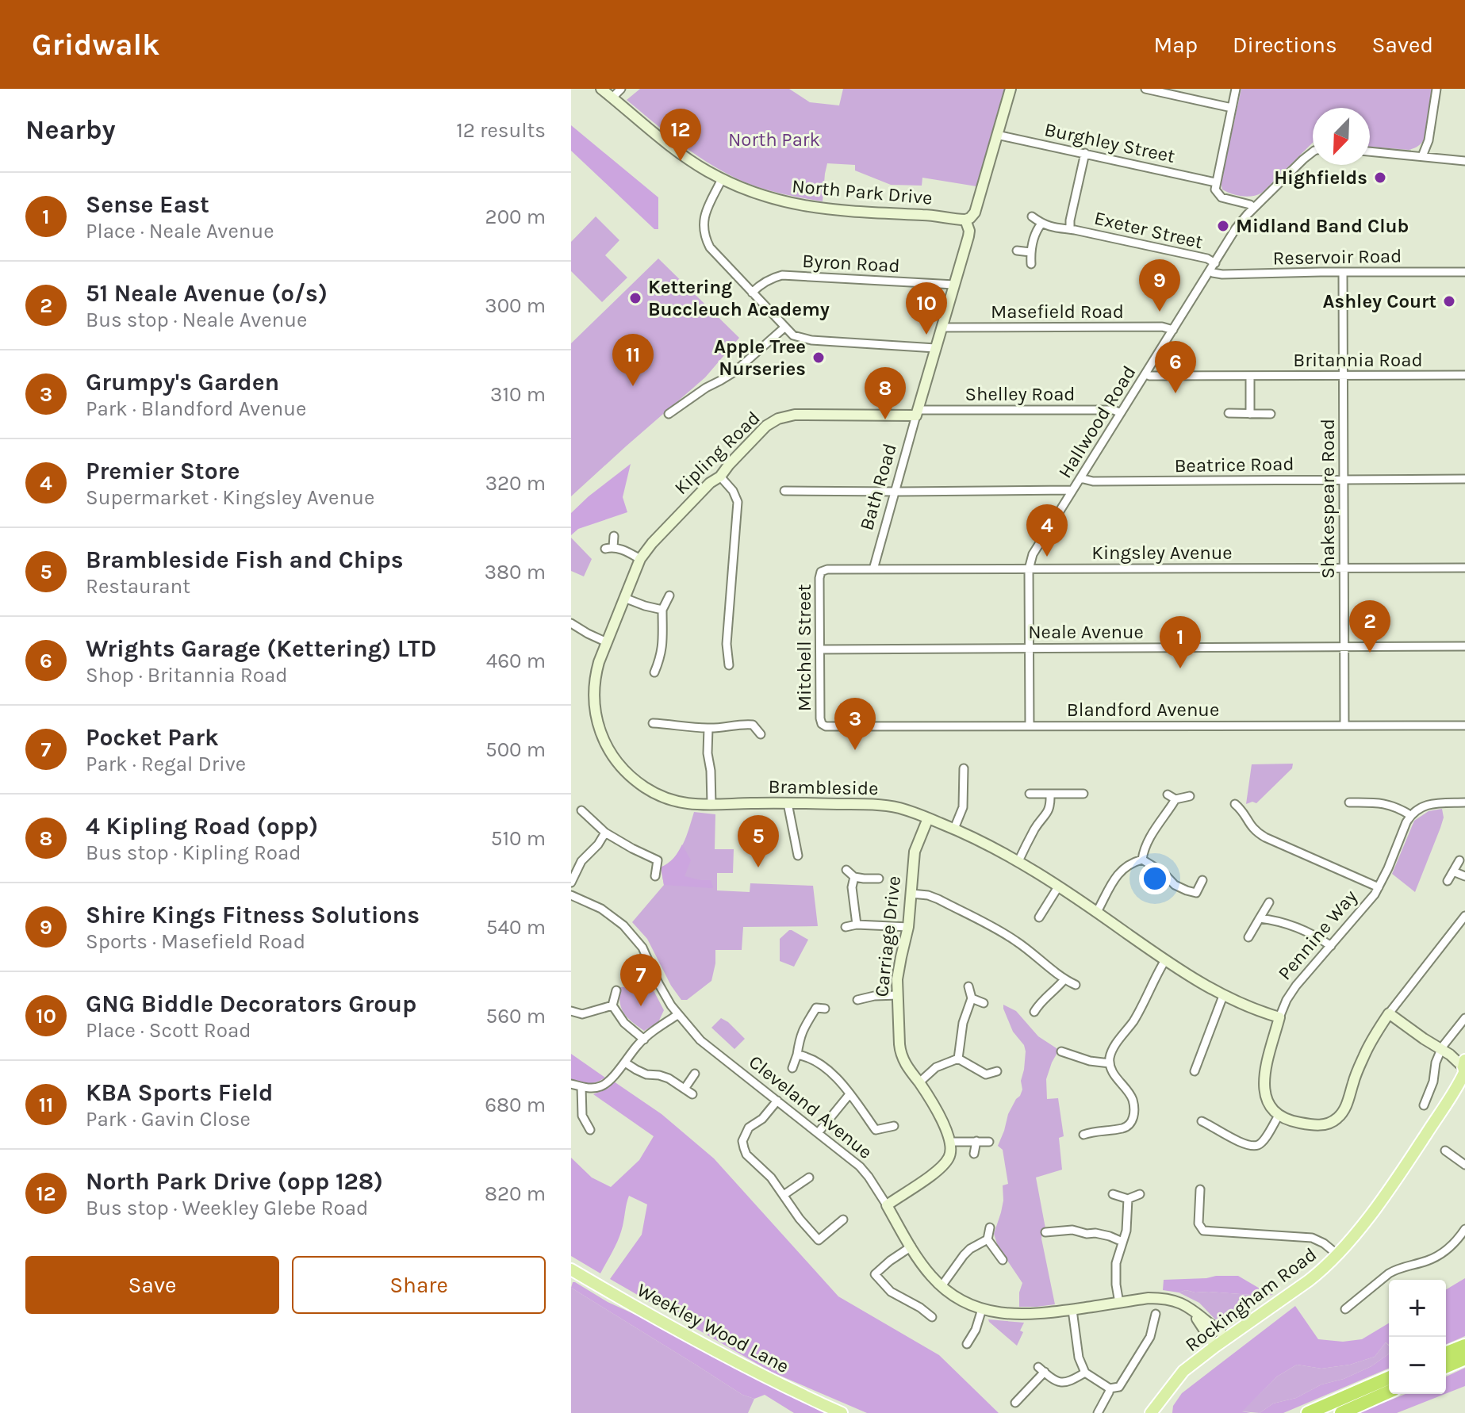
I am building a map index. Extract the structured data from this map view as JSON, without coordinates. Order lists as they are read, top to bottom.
{
  "streets": {
    "main road": ["Rockingham Road", "Weekley Wood Lane"],
    "street": [
      "Burghley Street",
      "North Park Drive",
      "Exeter Street",
      "Reservoir Road",
      "Byron Road",
      "Masefield Road",
      "Britannia Road",
      "Shelley Road",
      "Hallwood Road",
      "Kipling Road",
      "Beatrice Road",
      "Bath Road",
      "Shakespeare Road",
      "Kingsley Avenue",
      "Neale Avenue",
      "Mitchell Street",
      "Blandford Avenue",
      "Brambleside",
      "Pennine Way",
      "Carriage Drive",
      "Cleveland Avenue"
    ]
  },
  "crossings": [
    ["Burghley Street", "Bath Road"],
    ["North Park Drive", "Bath Road"],
    ["Exeter Street", "Hallwood Road"],
    ["Reservoir Road", "Hallwood Road"],
    ["Reservoir Road", "Shakespeare Road"],
    ["Byron Road", "Bath Road"],
    ["Masefield Road", "Hallwood Road"],
    ["Masefield Road", "Bath Road"],
    ["Britannia Road", "Hallwood Road"],
    ["Britannia Road", "Shakespeare Road"],
    ["Shelley Road", "Hallwood Road"],
    ["Shelley Road", "Kipling Road"],
    ["Shelley Road", "Bath Road"],
    ["Hallwood Road", "Beatrice Road"],
    ["Hallwood Road", "Kingsley Avenue"],
    ["Hallwood Road", "Neale Avenue"],
    ["Hallwood Road", "Blandford Avenue"],
    ["Kipling Road", "Bath Road"],
    ["Kipling Road", "Brambleside"],
    ["Beatrice Road", "Shakespeare Road"],
    ["Bath Road", "Kingsley Avenue"],
    ["Shakespeare Road", "Kingsley Avenue"],
    ["Shakespeare Road", "Neale Avenue"],
    ["Shakespeare Road", "Blandford Avenue"],
    ["Kingsley Avenue", "Mitchell Street"],
    ["Neale Avenue", "Mitchell Street"],
    ["Mitchell Street", "Blandford Avenue"],
    ["Brambleside", "Pennine Way"],
    ["Brambleside", "Carriage Drive"],
    ["Cleveland Avenue", "Rockingham Road"]
  ],
  "parks": ["North Park"],
  "places": [
    "Highfields",
    "Midland Band Club",
    "Kettering Buccleuch Academy",
    "Ashley Court",
    "Apple Tree Nurseries"
  ],
  "north": "bottom left",
  "page": {
    "header": "Gridwalk",
    "nav": ["Map", "Directions", "Saved"],
    "heading": ["Nearby", "12 results"],
    "pins": [
      "12",
      "9",
      "10",
      "11",
      "6",
      "8",
      "4",
      "2",
      "1",
      "3",
      "5",
      "7"
    ],
    "list": [
      {
        "mark": "1",
        "name": "Sense East",
        "note": "Place · Neale Avenue",
        "value": "200 m"
      },
      {
        "mark": "2",
        "name": "51 Neale Avenue (o/s)",
        "note": "Bus stop · Neale Avenue",
        "value": "300 m"
      },
      {
        "mark": "3",
        "name": "Grumpy's Garden",
        "note": "Park · Blandford Avenue",
        "value": "310 m"
      },
      {
        "mark": "4",
        "name": "Premier Store",
        "note": "Supermarket · Kingsley Avenue",
        "value": "320 m"
      },
      {
        "mark": "5",
        "name": "Brambleside Fish and Chips",
        "note": "Restaurant",
        "value": "380 m"
      },
      {
        "mark": "6",
        "name": "Wrights Garage (Kettering) LTD",
        "note": "Shop · Britannia Road",
        "value": "460 m"
      },
      {
        "mark": "7",
        "name": "Pocket Park",
        "note": "Park · Regal Drive",
        "value": "500 m"
      },
      {
        "mark": "8",
        "name": "4 Kipling Road (opp)",
        "note": "Bus stop · Kipling Road",
        "value": "510 m"
      },
      {
        "mark": "9",
        "name": "Shire Kings Fitness Solutions",
        "note": "Sports · Masefield Road",
        "value": "540 m"
      },
      {
        "mark": "10",
        "name": "GNG Biddle Decorators Group",
        "note": "Place · Scott Road",
        "value": "560 m"
      },
      {
        "mark": "11",
        "name": "KBA Sports Field",
        "note": "Park · Gavin Close",
        "value": "680 m"
      },
      {
        "mark": "12",
        "name": "North Park Drive (opp 128)",
        "note": "Bus stop · Weekley Glebe Road",
        "value": "820 m"
      }
    ],
    "buttons": ["Save", "Share"],
    "map_buttons": ["+", "−"]
  }
}
